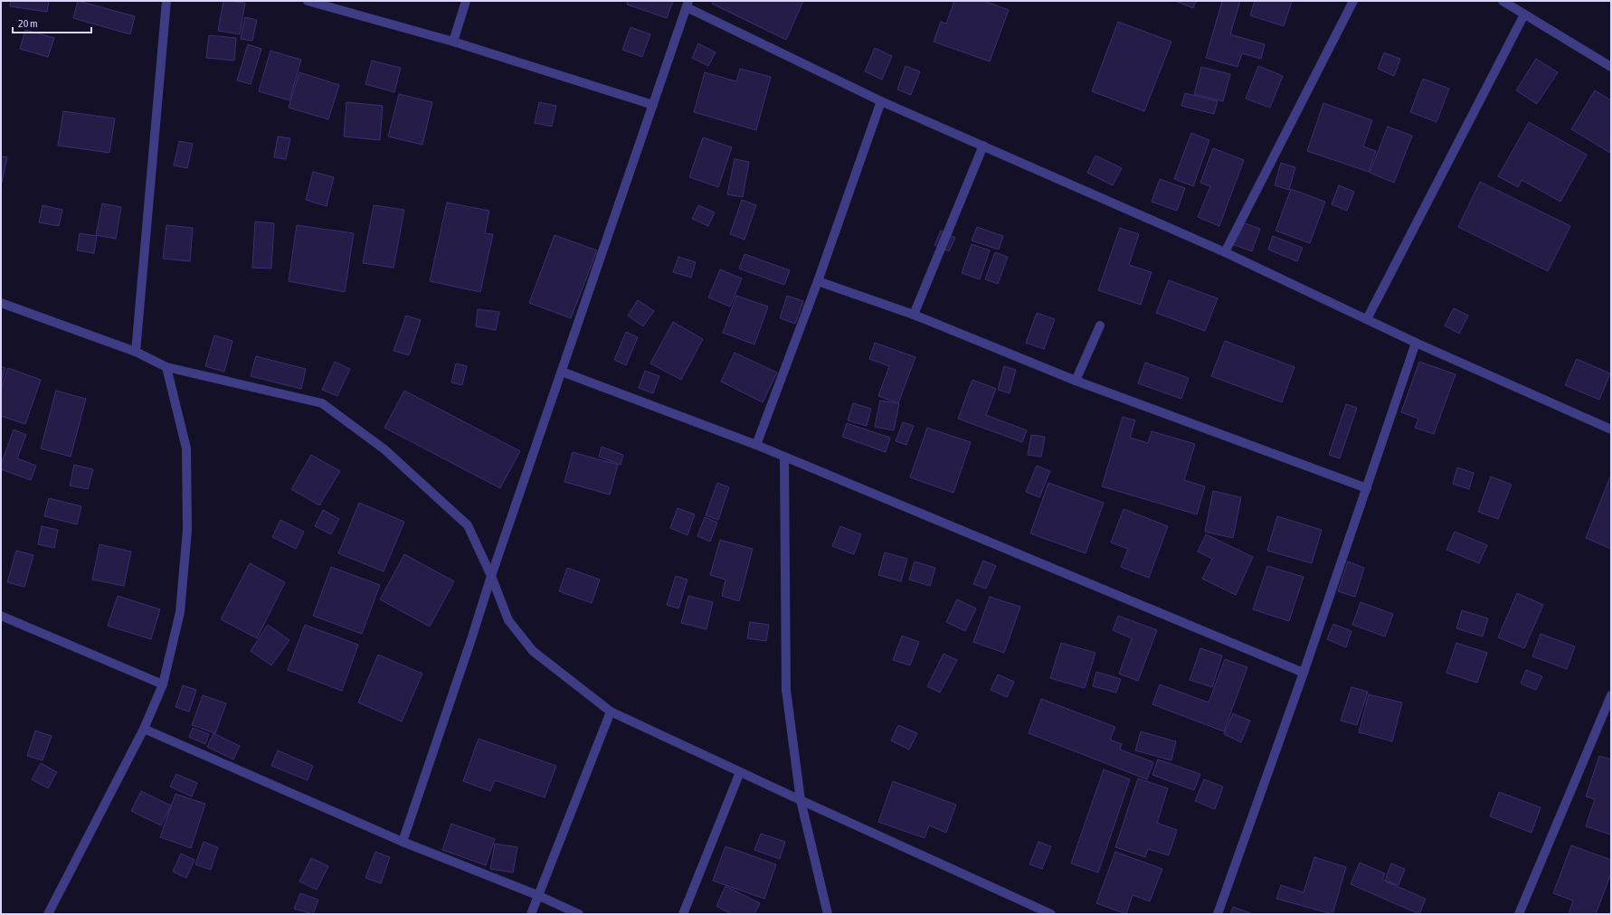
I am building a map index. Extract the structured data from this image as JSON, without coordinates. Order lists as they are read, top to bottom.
{
  "scale_bar": "20 m"
}
